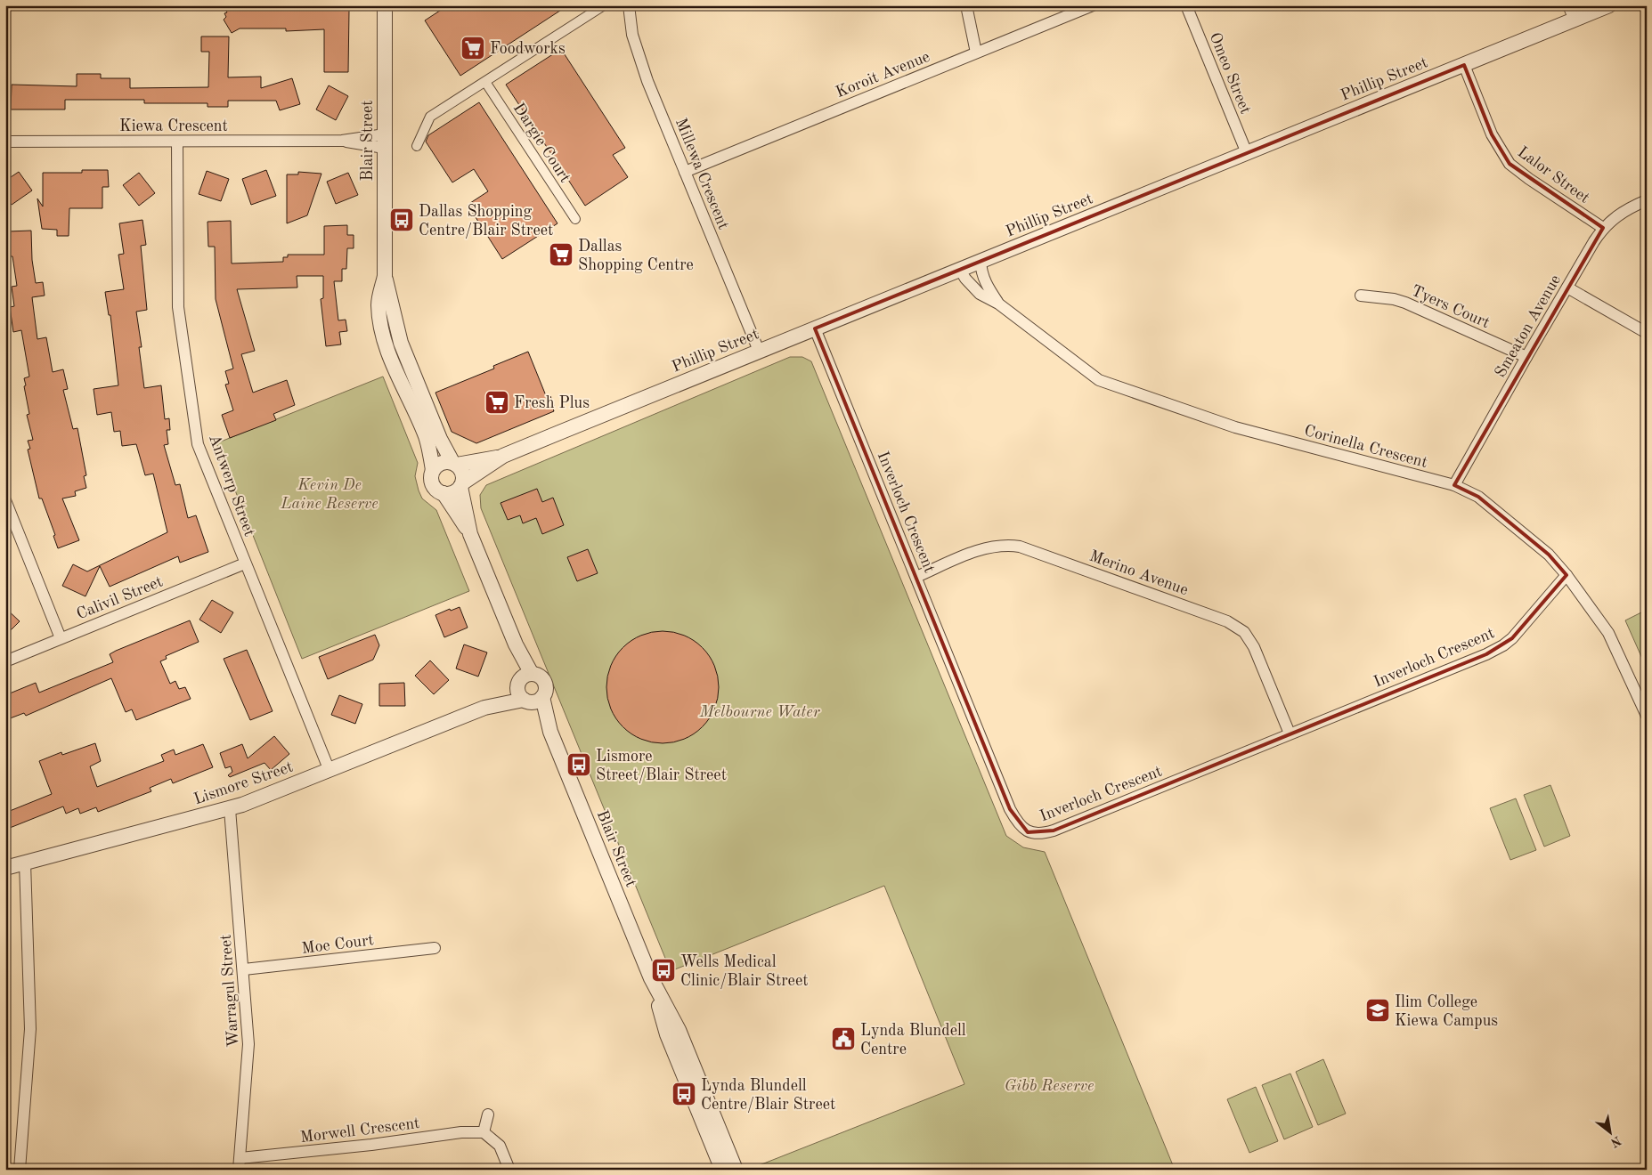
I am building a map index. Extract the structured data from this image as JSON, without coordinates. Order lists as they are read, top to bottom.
{
  "streets": {
    "street": [
      "Omeo Street",
      "Koroit Avenue",
      "Phillip Street",
      "Kiewa Crescent",
      "Blair Street",
      "Dargie Court",
      "Millewa Crescent",
      "Lalor Street",
      "Tyers Court",
      "Smeaton Avenue",
      "Corinella Crescent",
      "Antwerp Street",
      "Inverloch Crescent",
      "Merino Avenue",
      "Calivil Street",
      "Lismore Street",
      "Moe Court",
      "Warragul Street",
      "Morwell Crescent"
    ]
  },
  "crossings": [
    ["Omeo Street", "Phillip Street"],
    ["Koroit Avenue", "Millewa Crescent"],
    ["Phillip Street", "Blair Street"],
    ["Phillip Street", "Millewa Crescent"],
    ["Phillip Street", "Lalor Street"],
    ["Phillip Street", "Corinella Crescent"],
    ["Phillip Street", "Inverloch Crescent"],
    ["Kiewa Crescent", "Blair Street"],
    ["Kiewa Crescent", "Antwerp Street"],
    ["Blair Street", "Lismore Street"],
    ["Lalor Street", "Smeaton Avenue"],
    ["Tyers Court", "Smeaton Avenue"],
    ["Smeaton Avenue", "Corinella Crescent"],
    ["Corinella Crescent", "Inverloch Crescent"],
    ["Antwerp Street", "Calivil Street"],
    ["Antwerp Street", "Lismore Street"],
    ["Inverloch Crescent", "Merino Avenue"],
    ["Lismore Street", "Warragul Street"],
    ["Moe Court", "Warragul Street"],
    ["Warragul Street", "Morwell Crescent"]
  ],
  "parks": ["Kevin De Laine Reserve", "Melbourne Water", "Gibb Reserve"],
  "places": {
    "supermarket": ["Foodworks", "Dallas Shopping Centre", "Fresh Plus"],
    "bus stop": [
      "Dallas Shopping Centre/Blair Street",
      "Lismore Street/Blair Street",
      "Wells Medical Clinic/Blair Street",
      "Lynda Blundell Centre/Blair Street"
    ],
    "school or university": ["Ilim College Kiewa Campus"],
    "public building": ["Lynda Blundell Centre"]
  },
  "north": "bottom right"
}
